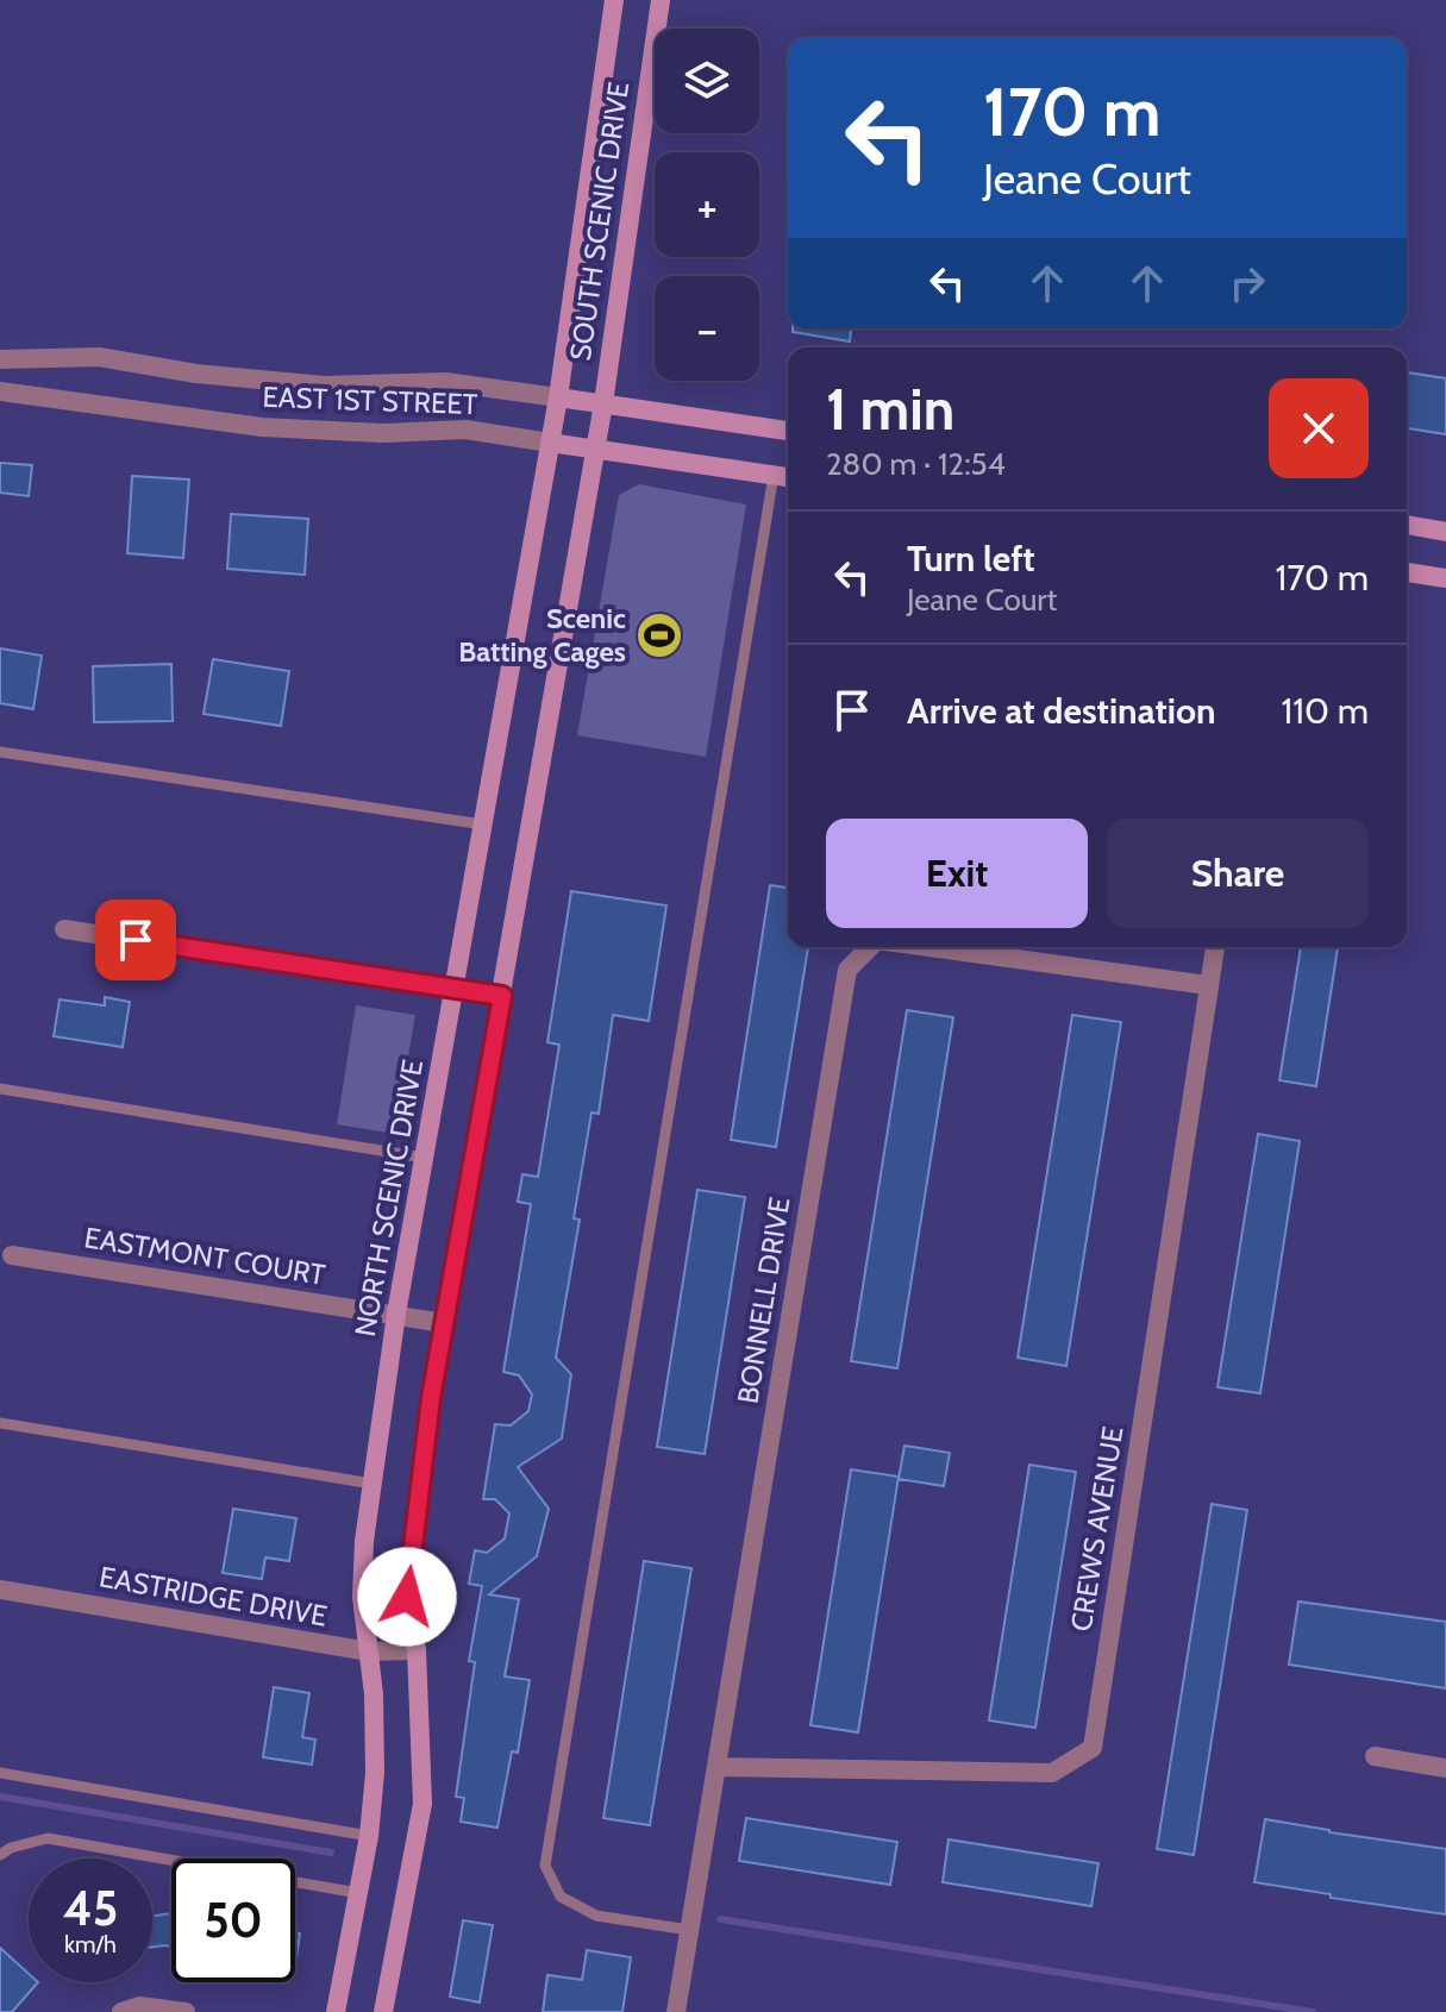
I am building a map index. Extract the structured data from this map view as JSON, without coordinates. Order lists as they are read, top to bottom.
{
  "streets": {
    "main road": ["SOUTH SCENIC DRIVE", "EAST 1ST STREET", "NORTH SCENIC DRIVE"],
    "street": [
      "EASTMONT COURT",
      "BONNELL DRIVE",
      "CREWS AVENUE",
      "EASTRIDGE DRIVE"
    ]
  },
  "crossings": [
    ["SOUTH SCENIC DRIVE", "EAST 1ST STREET"],
    ["SOUTH SCENIC DRIVE", "NORTH SCENIC DRIVE"],
    ["EAST 1ST STREET", "NORTH SCENIC DRIVE"],
    ["NORTH SCENIC DRIVE", "EASTMONT COURT"],
    ["NORTH SCENIC DRIVE", "EASTRIDGE DRIVE"],
    ["BONNELL DRIVE", "CREWS AVENUE"]
  ],
  "places": {
    "sports": ["Scenic Batting Cages"]
  },
  "page": {
    "map_buttons": ["+", "−"],
    "turn": ["170 m", "Jeane Court"],
    "heading": ["1 min", "280 m · 12:54"],
    "list": [
      {
        "name": "Turn left",
        "note": "Jeane Court",
        "value": "170 m"
      },
      {
        "name": "Arrive at destination",
        "value": "110 m"
      }
    ],
    "buttons": ["Exit", "Share"],
    "speed": "45 km/h",
    "limit": "50"
  }
}
